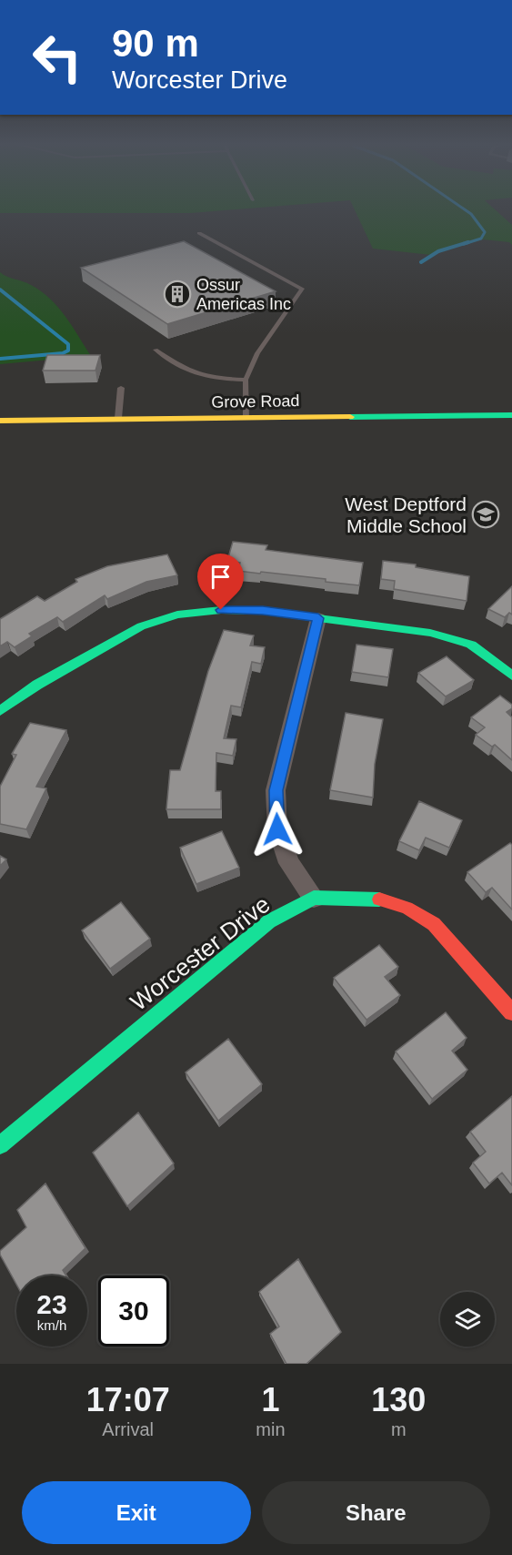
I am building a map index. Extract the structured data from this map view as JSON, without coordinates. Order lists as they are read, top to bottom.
{
  "streets": {
    "street": ["Grove Road", "Worcester Drive"]
  },
  "places": {
    "building": ["Ossur Americas Inc"],
    "school or university": ["West Deptford Middle School"]
  },
  "page": {
    "turn": ["90 m", "Worcester Drive"],
    "speed": "23 km/h",
    "limit": "30",
    "eta": [
      "17:07",
      "Arrival",
      "1",
      "min",
      "130",
      "m"
    ],
    "buttons": ["Exit", "Share"]
  }
}
